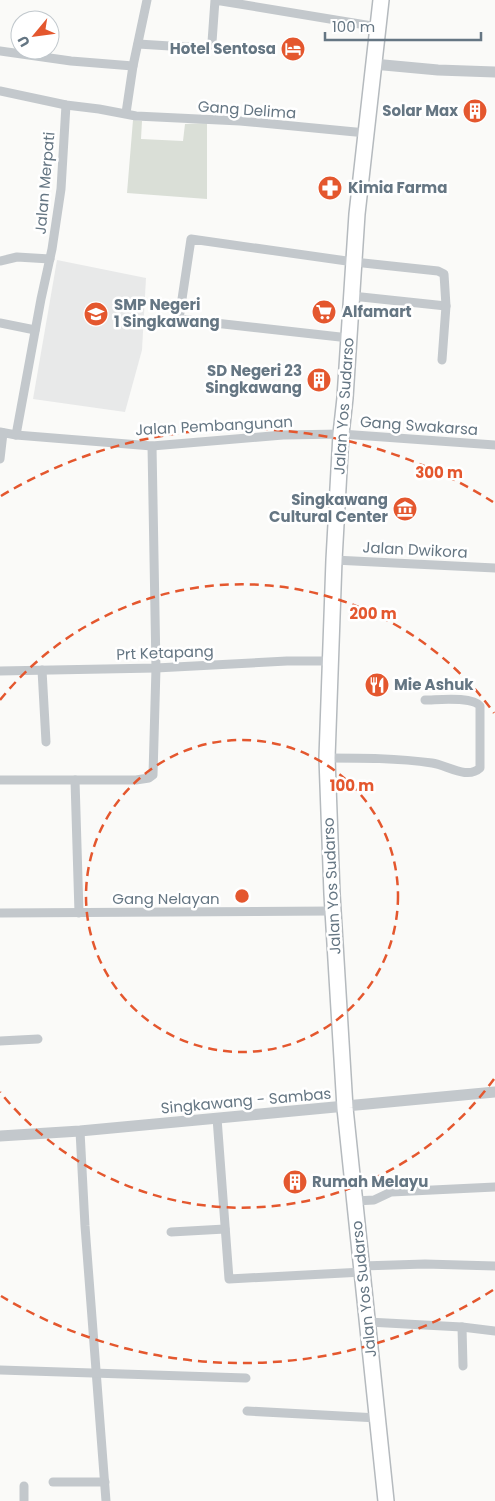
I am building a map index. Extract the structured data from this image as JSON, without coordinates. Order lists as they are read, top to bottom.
{
  "streets": {
    "main road": ["Jalan Yos Sudarso"],
    "street": [
      "Gang Delima",
      "Jalan Merpati",
      "Jalan Pembangunan",
      "Gang Swakarsa",
      "Jalan Dwikora",
      "Prt Ketapang",
      "Gang Nelayan",
      "Singkawang - Sambas"
    ]
  },
  "crossings": [
    ["Gang Delima", "Jalan Yos Sudarso"],
    ["Jalan Merpati", "Jalan Pembangunan"],
    ["Jalan Yos Sudarso", "Jalan Pembangunan"],
    ["Jalan Yos Sudarso", "Gang Swakarsa"],
    ["Jalan Yos Sudarso", "Jalan Dwikora"],
    ["Jalan Yos Sudarso", "Prt Ketapang"],
    ["Jalan Yos Sudarso", "Gang Nelayan"],
    ["Jalan Yos Sudarso", "Singkawang - Sambas"],
    ["Jalan Pembangunan", "Gang Swakarsa"]
  ],
  "places": {
    "hotel": ["Hotel Sentosa"],
    "building": ["Solar Max", "SD Negeri 23 Singkawang", "Rumah Melayu"],
    "pharmacy": ["Kimia Farma"],
    "supermarket": ["Alfamart"],
    "school or university": ["SMP Negeri 1 Singkawang"],
    "museum": ["Singkawang Cultural Center"],
    "restaurant": ["Mie Ashuk"]
  },
  "scale_bar": "100 m",
  "north": "bottom left",
  "rings": ["300 m", "200 m", "100 m"]
}
